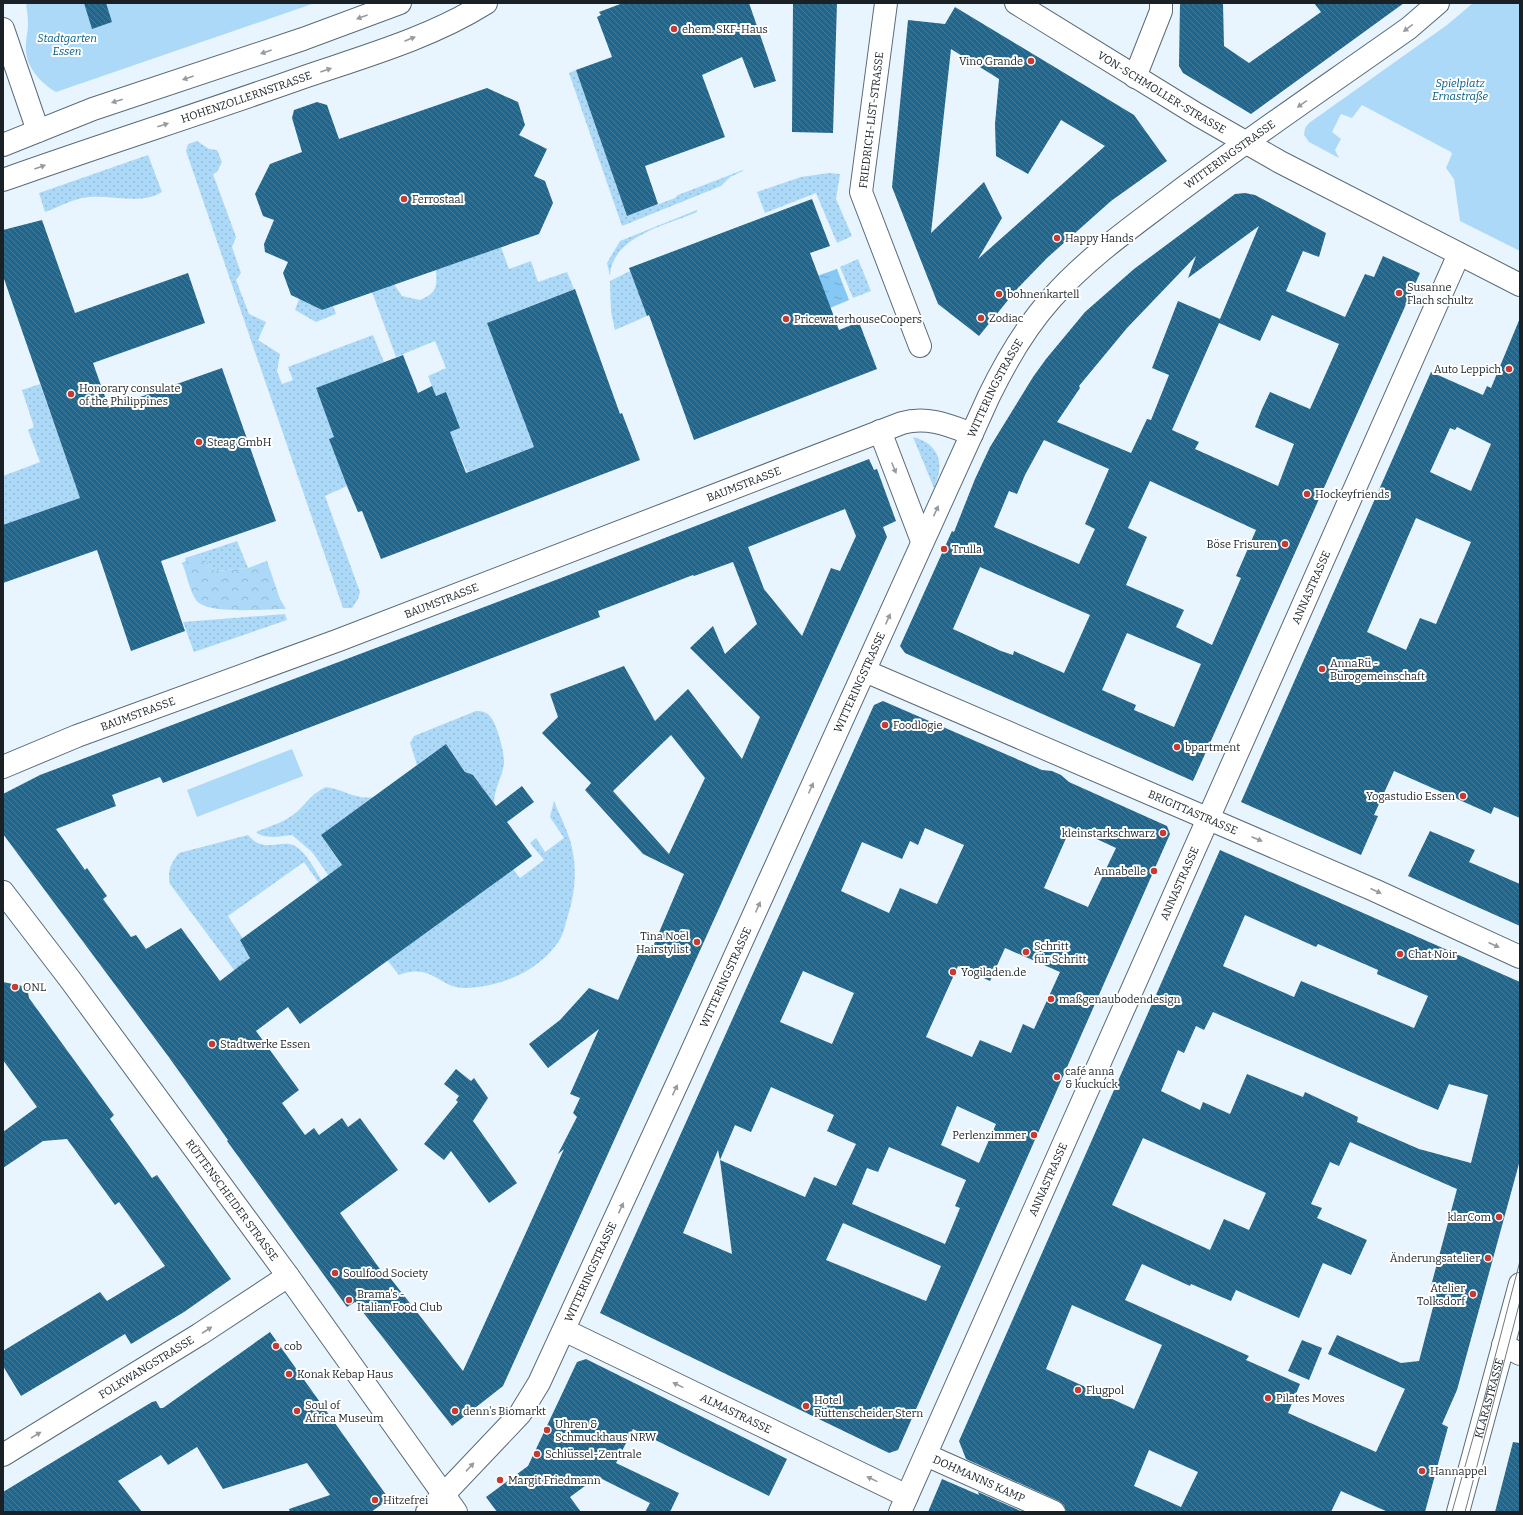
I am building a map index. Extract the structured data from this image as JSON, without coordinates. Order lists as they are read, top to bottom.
{
  "streets": {
    "street": [
      "VON-SCHMOLLER-STRASSE",
      "HOHENZOLLERNSTRASSE",
      "FRIEDRICH-LIST-STRASSE",
      "WITTERINGSTRASSE",
      "BAUMSTRASSE",
      "ANNASTRASSE",
      "BRIGITTASTRASSE",
      "RÜTTENSCHEIDER STRASSE",
      "FOLKWANGSTRASSE",
      "KLARASTRASSE",
      "ALMASTRASSE",
      "DOHMANNS KAMP"
    ]
  },
  "crossings": [
    ["VON-SCHMOLLER-STRASSE", "WITTERINGSTRASSE"],
    ["VON-SCHMOLLER-STRASSE", "ANNASTRASSE"],
    ["WITTERINGSTRASSE", "BAUMSTRASSE"],
    ["WITTERINGSTRASSE", "BRIGITTASTRASSE"],
    ["WITTERINGSTRASSE", "RÜTTENSCHEIDER STRASSE"],
    ["WITTERINGSTRASSE", "ALMASTRASSE"],
    ["ANNASTRASSE", "BRIGITTASTRASSE"],
    ["ANNASTRASSE", "ALMASTRASSE"],
    ["ANNASTRASSE", "DOHMANNS KAMP"],
    ["RÜTTENSCHEIDER STRASSE", "FOLKWANGSTRASSE"]
  ],
  "one_way": ["BRIGITTASTRASSE", "FOLKWANGSTRASSE", "ALMASTRASSE"],
  "parks": ["Stadtgarten Essen", "Spielplatz Ernastraße"],
  "places": [
    "ehem. SKF-Haus",
    "Vino Grande",
    "Ferrostaal",
    "Happy Hands",
    "Susanne Flach schultz",
    "bohnenkartell",
    "Zodiac",
    "PricewaterhouseCoopers",
    "Auto Leppich",
    "Honorary consulate of the Philippines",
    "Steag GmbH",
    "Hockeyfriends",
    "Böse Frisuren",
    "Trulla",
    "AnnaRü - Bürogemeinschaft",
    "Foodlogie",
    "bpartment",
    "Yogastudio Essen",
    "kleinstarkschwarz",
    "Annabelle",
    "Tina Noël Hairstylist",
    "Schritt für Schritt",
    "Chat Noir",
    "Yogiladen.de",
    "ONL",
    "maßgenaubodendesign",
    "Stadtwerke Essen",
    "café anna & kuckuck",
    "Perlenzimmer",
    "klarCom",
    "Änderungsatelier",
    "Soulfood Society",
    "Atelier Tolksdorf",
    "Brama's - Italian Food Club",
    "cob",
    "Konak Kebap Haus",
    "Flugpol",
    "Pilates Moves",
    "Hotel Rüttenscheider Stern",
    "Soul of Africa Museum",
    "denn's Biomarkt",
    "Uhren & Schmuckhaus NRW",
    "Schlüssel-Zentrale",
    "Hannappel",
    "Margit Friedmann",
    "Hitzefrei"
  ]
}
